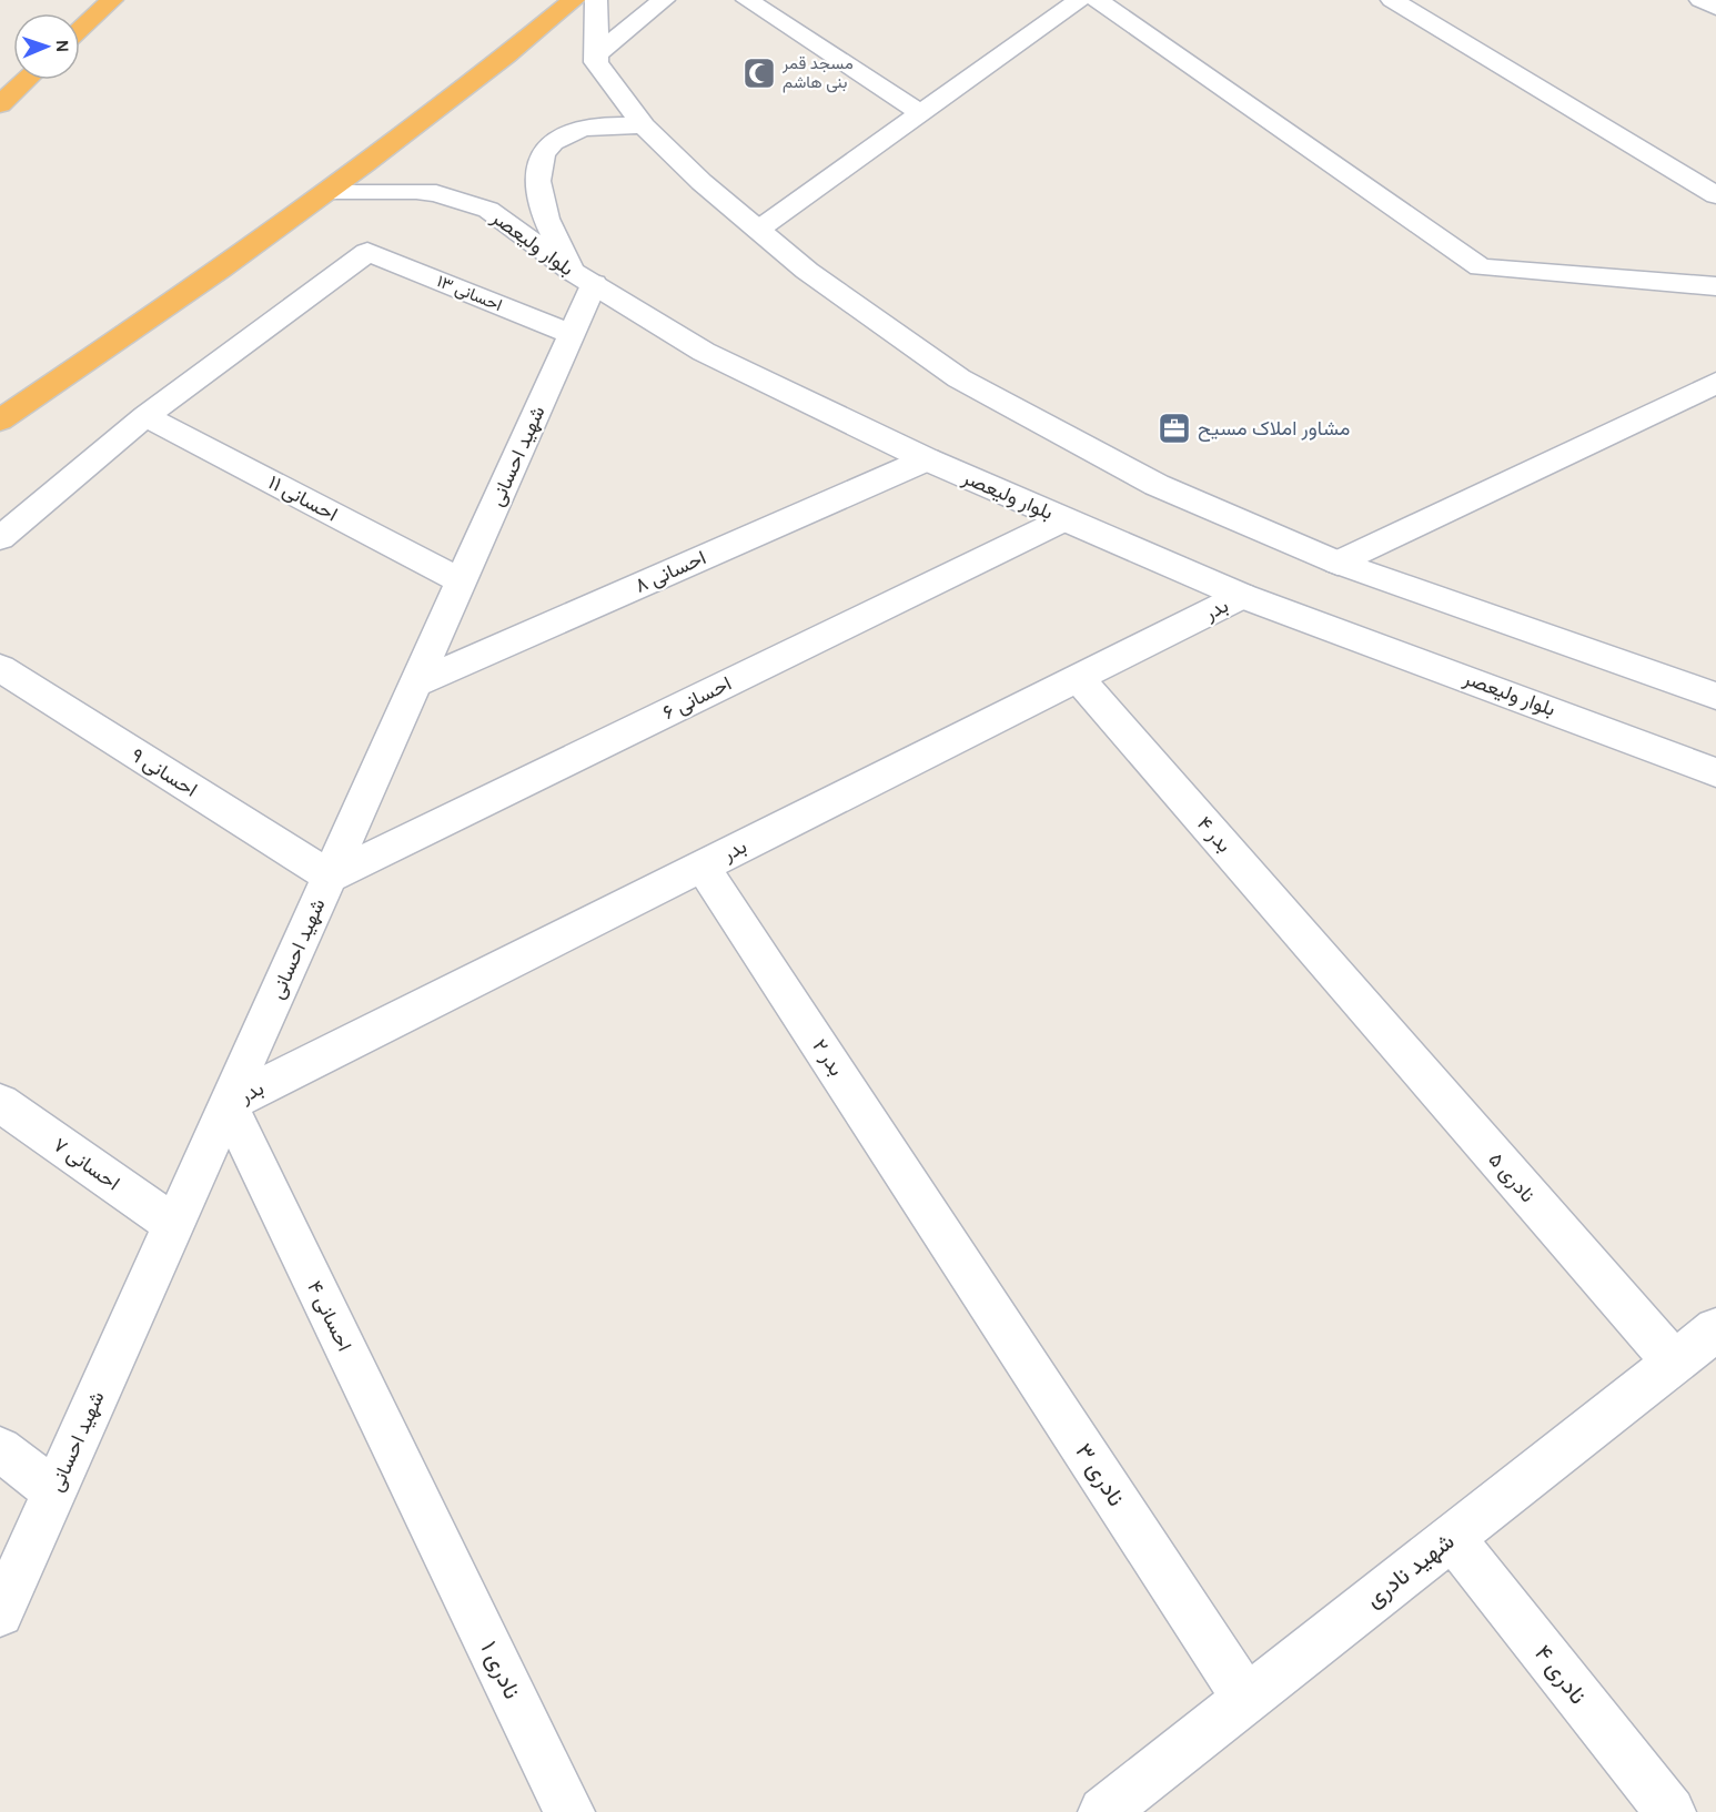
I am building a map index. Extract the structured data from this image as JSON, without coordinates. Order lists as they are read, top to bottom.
{
  "streets": {
    "street": [
      "بلوار ولیعصر",
      "احسانی ۱۳",
      "شهید احسانی",
      "احسانی ۱۱",
      "احسانی ۸",
      "بدر",
      "احسانی ۶",
      "احسانی ۹",
      "بدر ۴",
      "بدر ۲",
      "احسانی ۷",
      "نادری ۵",
      "احسانی ۴",
      "نادری ۳",
      "شهید نادری",
      "نادری ۱",
      "نادری ۴"
    ]
  },
  "crossings": [
    ["بلوار ولیعصر", "شهید احسانی"],
    ["بلوار ولیعصر", "احسانی ۸"],
    ["بلوار ولیعصر", "بدر"],
    ["بلوار ولیعصر", "احسانی ۶"],
    ["احسانی ۱۳", "شهید احسانی"],
    ["احسانی ۱۳", "احسانی ۱۱"],
    ["شهید احسانی", "احسانی ۱۱"],
    ["شهید احسانی", "احسانی ۸"],
    ["شهید احسانی", "بدر"],
    ["شهید احسانی", "احسانی ۶"],
    ["شهید احسانی", "احسانی ۹"],
    ["شهید احسانی", "احسانی ۷"],
    ["شهید احسانی", "احسانی ۴"],
    ["بدر", "بدر ۴"],
    ["بدر", "بدر ۲"],
    ["بدر", "احسانی ۴"],
    ["احسانی ۶", "احسانی ۹"],
    ["بدر ۴", "نادری ۵"],
    ["بدر ۲", "نادری ۳"],
    ["نادری ۵", "شهید نادری"],
    ["احسانی ۴", "نادری ۱"],
    ["نادری ۳", "شهید نادری"],
    ["شهید نادری", "نادری ۴"]
  ],
  "places": {
    "mosque": ["مسجد قمر بنی هاشم"],
    "office": ["مشاور املاک مسیح"]
  },
  "north": "right"
}
